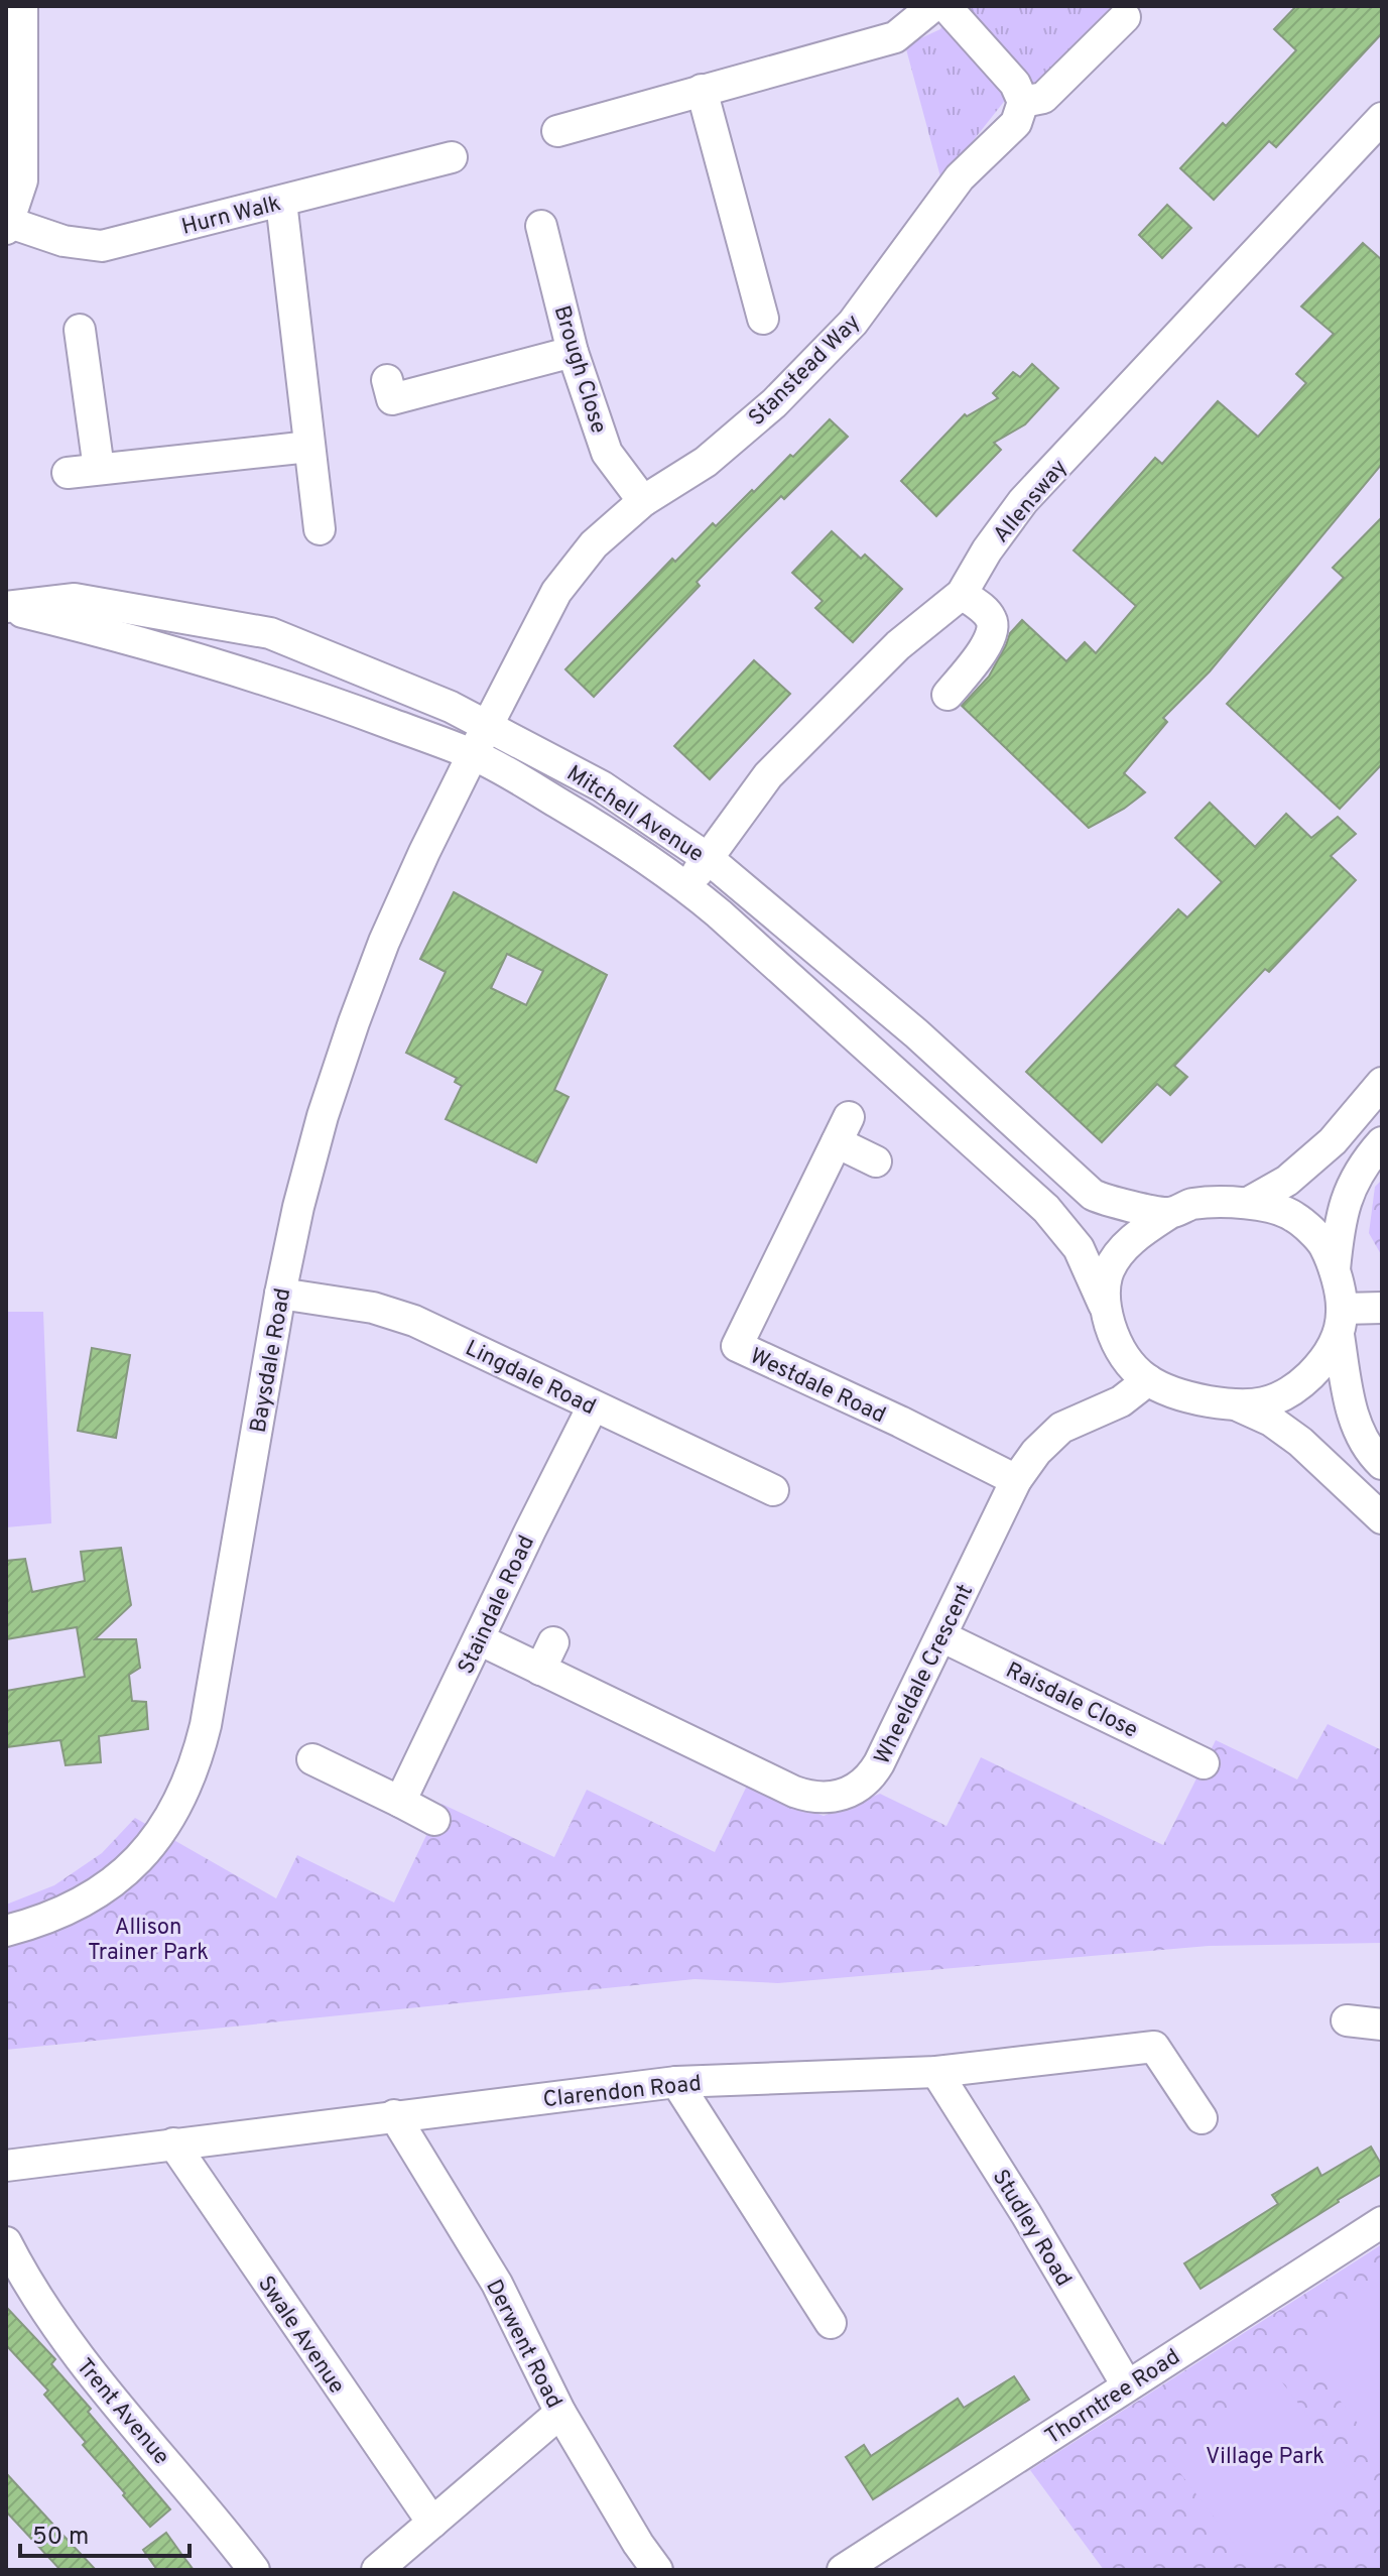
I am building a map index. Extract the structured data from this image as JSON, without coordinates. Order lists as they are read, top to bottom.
{
  "streets": {
    "street": [
      "Hurn Walk",
      "Brough Close",
      "Stanstead Way",
      "Allensway",
      "Mitchell Avenue",
      "Baysdale Road",
      "Lingdale Road",
      "Westdale Road",
      "Staindale Road",
      "Wheeldale Crescent",
      "Raisdale Close",
      "Clarendon Road",
      "Studley Road",
      "Swale Avenue",
      "Derwent Road",
      "Thorntree Road",
      "Trent Avenue"
    ]
  },
  "crossings": [
    ["Brough Close", "Stanstead Way"],
    ["Stanstead Way", "Mitchell Avenue"],
    ["Stanstead Way", "Baysdale Road"],
    ["Allensway", "Mitchell Avenue"],
    ["Mitchell Avenue", "Baysdale Road"],
    ["Mitchell Avenue", "Wheeldale Crescent"],
    ["Baysdale Road", "Lingdale Road"],
    ["Lingdale Road", "Staindale Road"],
    ["Westdale Road", "Wheeldale Crescent"],
    ["Staindale Road", "Wheeldale Crescent"],
    ["Wheeldale Crescent", "Raisdale Close"],
    ["Clarendon Road", "Studley Road"],
    ["Clarendon Road", "Swale Avenue"],
    ["Clarendon Road", "Derwent Road"],
    ["Studley Road", "Thorntree Road"]
  ],
  "parks": ["Allison Trainer Park", "Village Park"],
  "scale_bar": "50 m"
}
